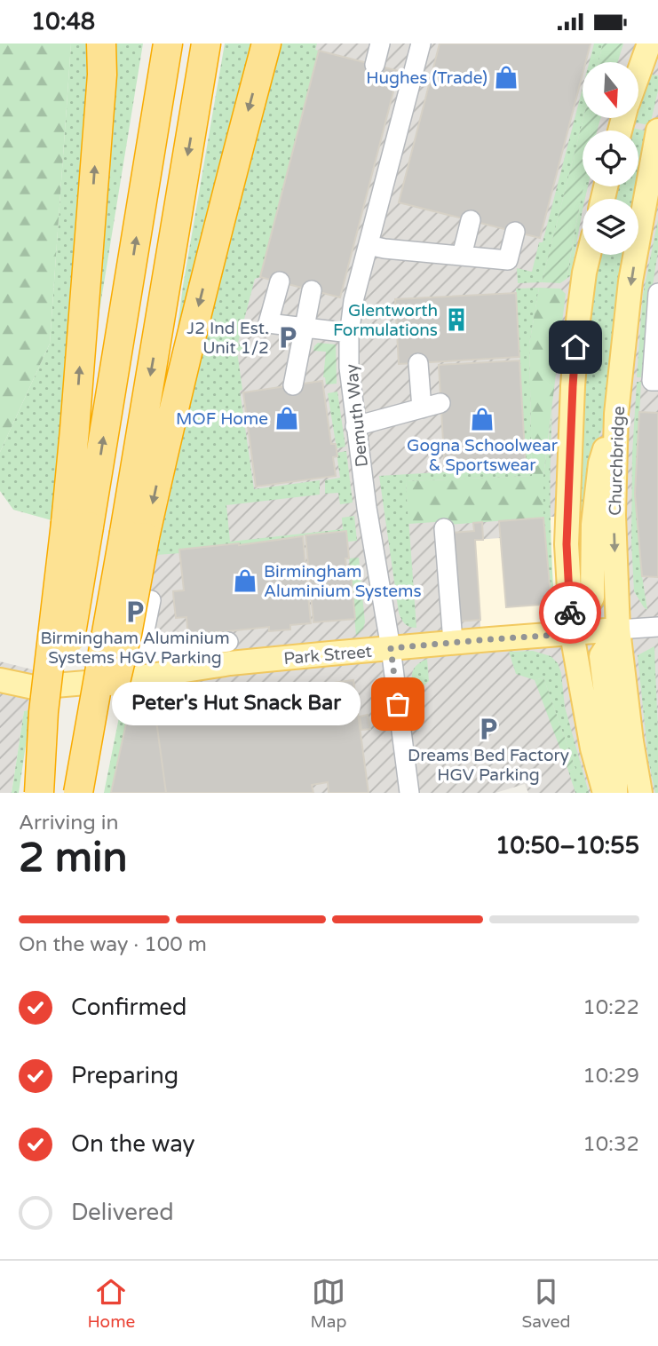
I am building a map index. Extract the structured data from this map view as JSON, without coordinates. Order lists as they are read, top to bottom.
{
  "streets": {
    "main road": ["Churchbridge", "Park Street"],
    "street": ["Demuth Way"]
  },
  "crossings": [
    ["Demuth Way", "Park Street"],
    ["Churchbridge", "Park Street"]
  ],
  "places": {
    "shop": [
      "Hughes (Trade)",
      "MOF Home",
      "Gogna Schoolwear & Sportswear",
      "Birmingham Aluminium Systems"
    ],
    "building": ["Glentworth Formulations"],
    "parking": ["J2 Ind Est. Unit 1/2", "Birmingham Aluminium Systems HGV Parking", "Dreams Bed Factory HGV Parking"],
    "other": ["Peter's Hut Snack Bar"]
  },
  "north": "bottom",
  "page": {
    "status": "10:48",
    "bubble": "Peter's Hut Snack Bar",
    "heading": ["2 min", "Arriving in", "10:50–10:55"],
    "bar": "On the way · 100 m",
    "list": [
      ["Confirmed", "10:22"],
      ["Preparing", "10:29"],
      ["On the way", "10:32"],
      "Delivered"
    ],
    "tabs": ["Home", "Map", "Saved"]
  }
}
